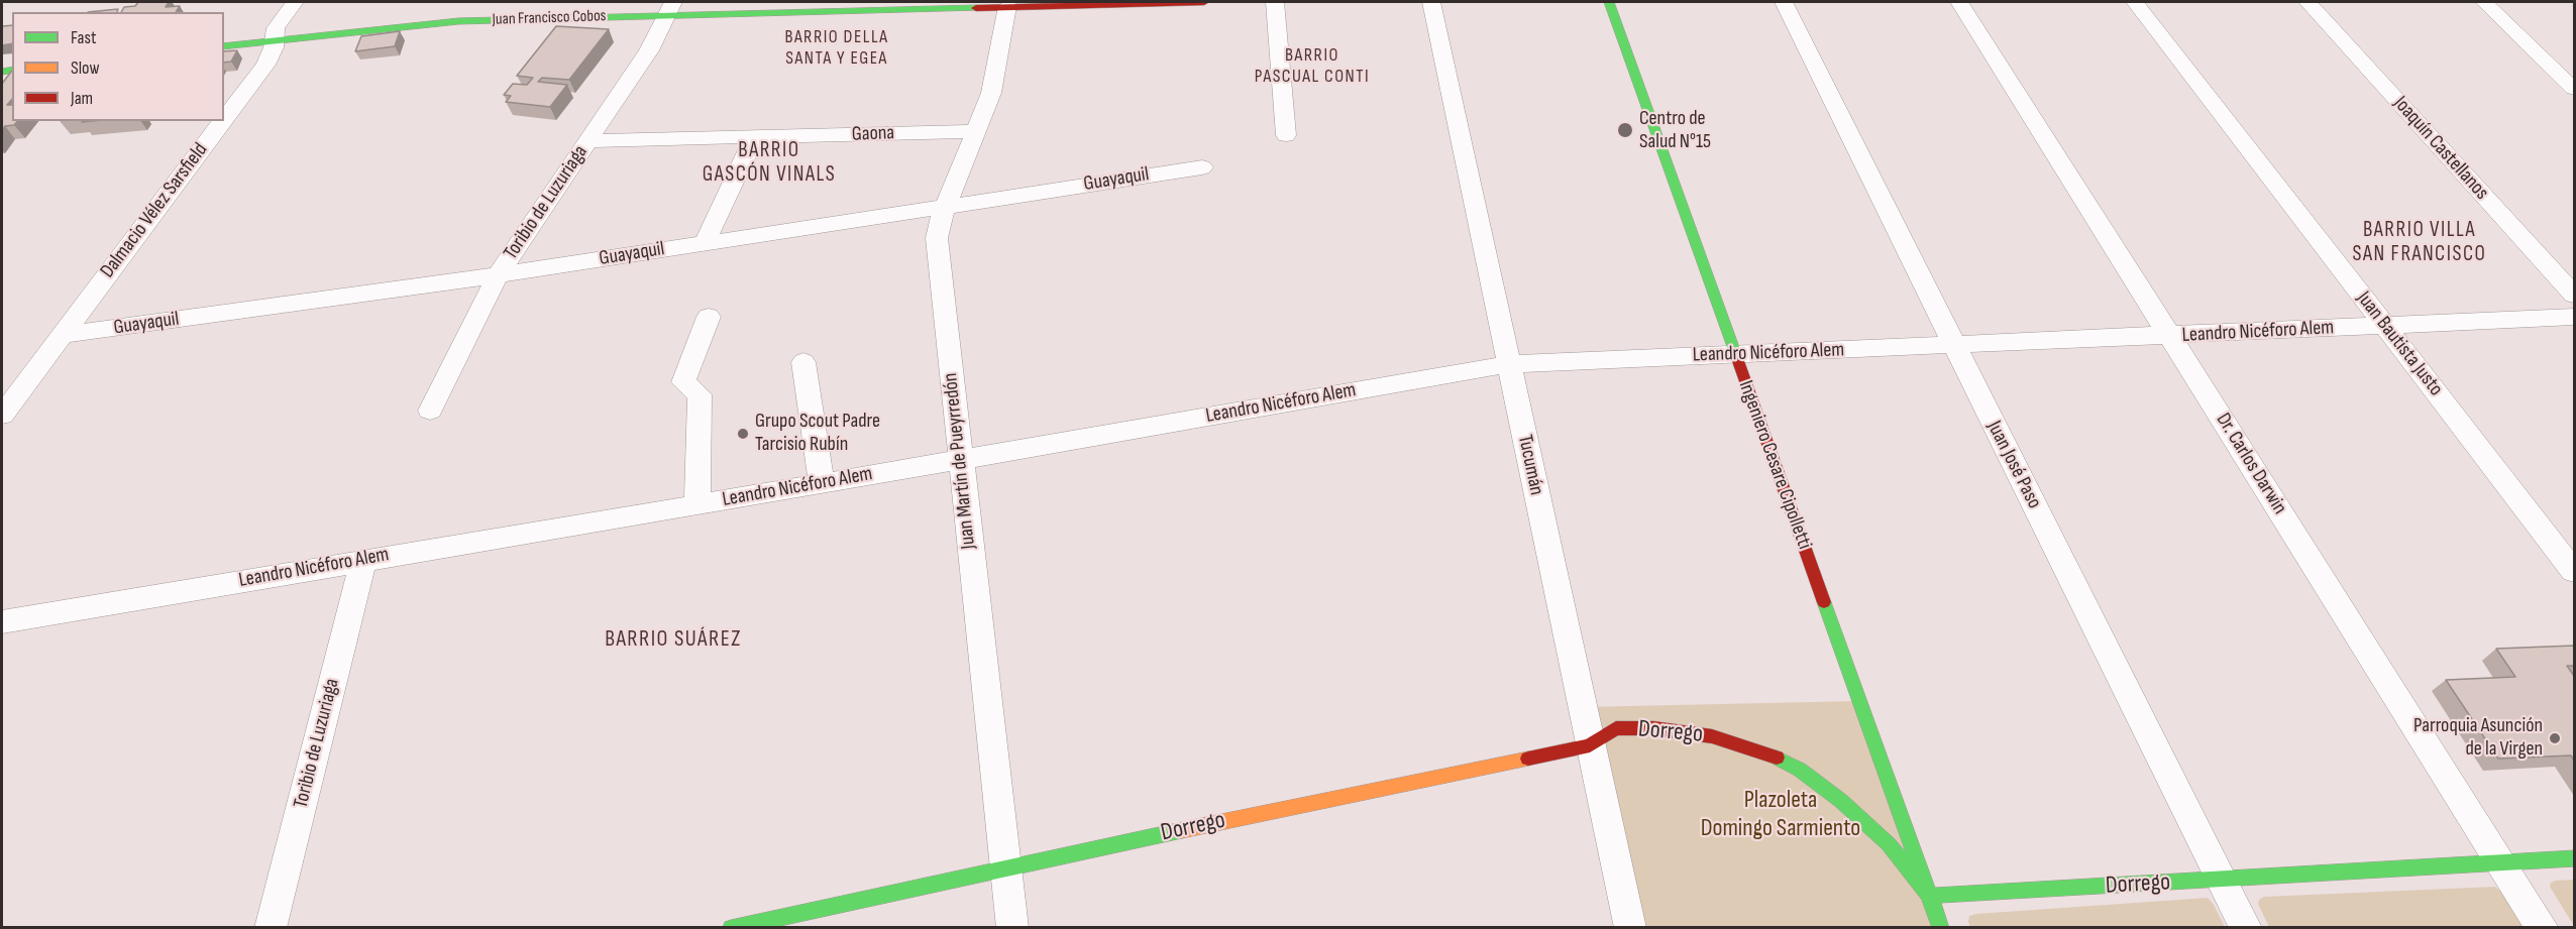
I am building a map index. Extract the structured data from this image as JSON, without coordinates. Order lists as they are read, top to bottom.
{
  "streets": {
    "street": [
      "Juan Francisco Cobos",
      "Gaona",
      "Joaquín Castellanos",
      "Guayaquil",
      "Toribio de Luzuriaga",
      "Dalmacio Vélez Sarsfield",
      "Leandro Nicéforo Alem",
      "Juan Bautista Justo",
      "Juan Martín de Pueyrredón",
      "Dr. Carlos Darwin",
      "Tucumán",
      "Ingeniero Cesare Cipolletti",
      "Juan José Paso",
      "Dorrego"
    ]
  },
  "crossings": [
    ["Juan Francisco Cobos", "Toribio de Luzuriaga"],
    ["Juan Francisco Cobos", "Dalmacio Vélez Sarsfield"],
    ["Juan Francisco Cobos", "Juan Martín de Pueyrredón"],
    ["Gaona", "Toribio de Luzuriaga"],
    ["Gaona", "Juan Martín de Pueyrredón"],
    ["Guayaquil", "Toribio de Luzuriaga"],
    ["Guayaquil", "Dalmacio Vélez Sarsfield"],
    ["Guayaquil", "Juan Martín de Pueyrredón"],
    ["Toribio de Luzuriaga", "Leandro Nicéforo Alem"],
    ["Leandro Nicéforo Alem", "Juan Bautista Justo"],
    ["Leandro Nicéforo Alem", "Juan Martín de Pueyrredón"],
    ["Leandro Nicéforo Alem", "Dr. Carlos Darwin"],
    ["Leandro Nicéforo Alem", "Tucumán"],
    ["Leandro Nicéforo Alem", "Ingeniero Cesare Cipolletti"],
    ["Leandro Nicéforo Alem", "Juan José Paso"],
    ["Juan Martín de Pueyrredón", "Dorrego"],
    ["Dr. Carlos Darwin", "Dorrego"],
    ["Tucumán", "Dorrego"],
    ["Ingeniero Cesare Cipolletti", "Dorrego"],
    ["Juan José Paso", "Dorrego"]
  ],
  "districts": [
    "BARRIO DELLA SANTA Y EGEA",
    "BARRIO PASCUAL CONTI",
    "BARRIO GASCÓN VINALS",
    "BARRIO VILLA SAN FRANCISCO",
    "BARRIO SUÁREZ"
  ],
  "parks": ["Plazoleta Domingo Sarmiento"],
  "places": ["Centro de Salud N°15", "Grupo Scout Padre Tarcisio Rubín", "Parroquia Asunción de la Virgen"],
  "legend": ["Fast", "Slow", "Jam"]
}
